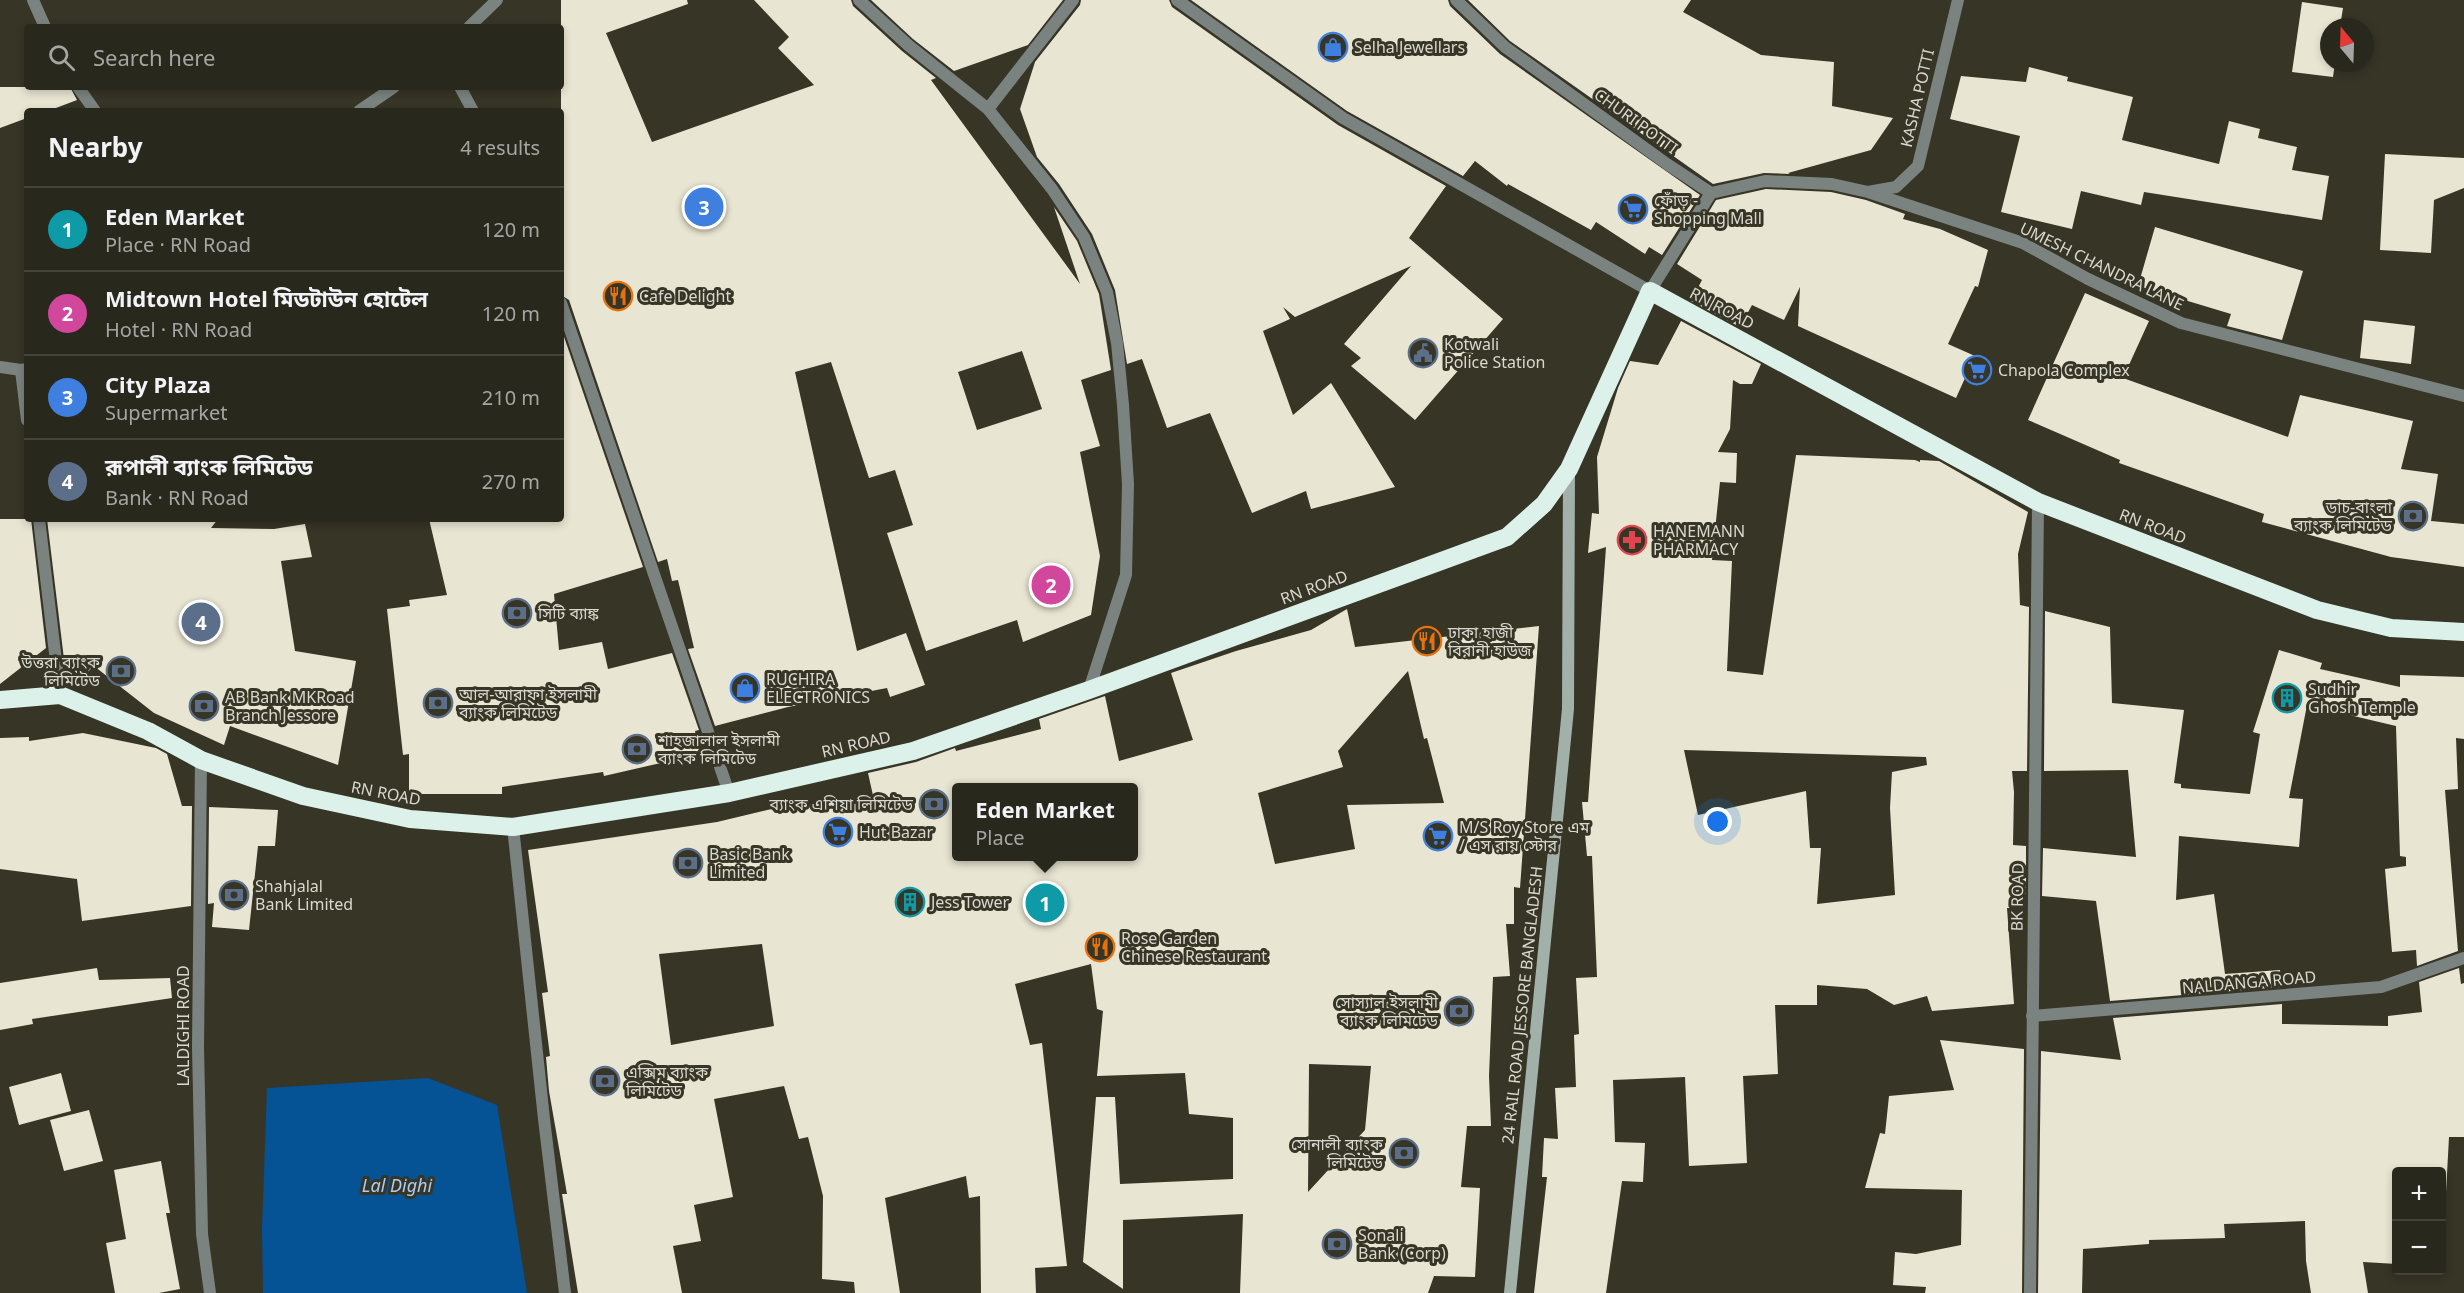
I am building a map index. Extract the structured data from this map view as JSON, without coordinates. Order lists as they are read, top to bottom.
{
  "streets": {
    "highway": ["RN ROAD"],
    "street": [
      "KASHA POTTI",
      "CHURI POTTI",
      "UMESH CHANDRA LANE",
      "BK ROAD",
      "NALDANGA ROAD",
      "24 RAIL ROAD JESSORE BANGLADESH",
      "LALDIGHI ROAD"
    ]
  },
  "crossings": [
    ["KASHA POTTI", "CHURI POTTI"],
    ["KASHA POTTI", "UMESH CHANDRA LANE"],
    ["RN ROAD", "BK ROAD"],
    ["RN ROAD", "24 RAIL ROAD JESSORE BANGLADESH"],
    ["RN ROAD", "LALDIGHI ROAD"],
    ["BK ROAD", "NALDANGA ROAD"]
  ],
  "water": ["Lal Dighi"],
  "places": {
    "shop": ["Selha Jewellars", "RUCHIRA ELECTRONICS"],
    "supermarket": [
      "ফোঁড় - Shopping Mall",
      "Chapola Complex",
      "Hut Bazar",
      "M/S Roy Store এম / এস রায় স্টোর"
    ],
    "restaurant": ["Cafe Delight", "ঢাকা হাজী বিরানী হাউজ", "Rose Garden Chinese Restaurant"],
    "public building": ["Kotwali Police Station"],
    "bank": [
      "ডাচ-বাংলা ব্যাংক লিমিটেড",
      "সিটি ব্যাঙ্ক",
      "উত্তরা ব্যাংক লিমিটেড",
      "আল-আরাফা ইসলামী ব্যাংক লিমিটেড",
      "AB Bank MKRoad Branch Jessore",
      "শাহজালাল ইসলামী ব্যাংক লিমিটেড",
      "ব্যাংক এশিয়া লিমিটেড",
      "Basic Bank Limited",
      "Shahjalal Bank Limited",
      "সোস্যাল ইসলামী ব্যাংক লিমিটেড",
      "এক্সিম ব্যাংক লিমিটেড",
      "সোনালী ব্যাংক লিমিটেড",
      "Sonali Bank (Corp)"
    ],
    "pharmacy": ["HANEMANN PHARMACY"],
    "building": ["Sudhir Ghosh Temple", "Jess Tower"]
  },
  "north": "top",
  "page": {
    "search": "Search here",
    "heading": ["Nearby", "4 results"],
    "pins": [
      "3",
      "2",
      "4",
      "1"
    ],
    "list": [
      {
        "mark": "1",
        "name": "Eden Market",
        "note": "Place · RN Road",
        "value": "120 m"
      },
      {
        "mark": "2",
        "name": "Midtown Hotel মিডটাউন হোটেল",
        "note": "Hotel · RN Road",
        "value": "120 m"
      },
      {
        "mark": "3",
        "name": "City Plaza",
        "note": "Supermarket",
        "value": "210 m"
      },
      {
        "mark": "4",
        "name": "রূপালী ব্যাংক লিমিটেড",
        "note": "Bank · RN Road",
        "value": "270 m"
      }
    ],
    "popup": ["Eden Market", "Place"],
    "map_buttons": ["+", "−"]
  }
}
